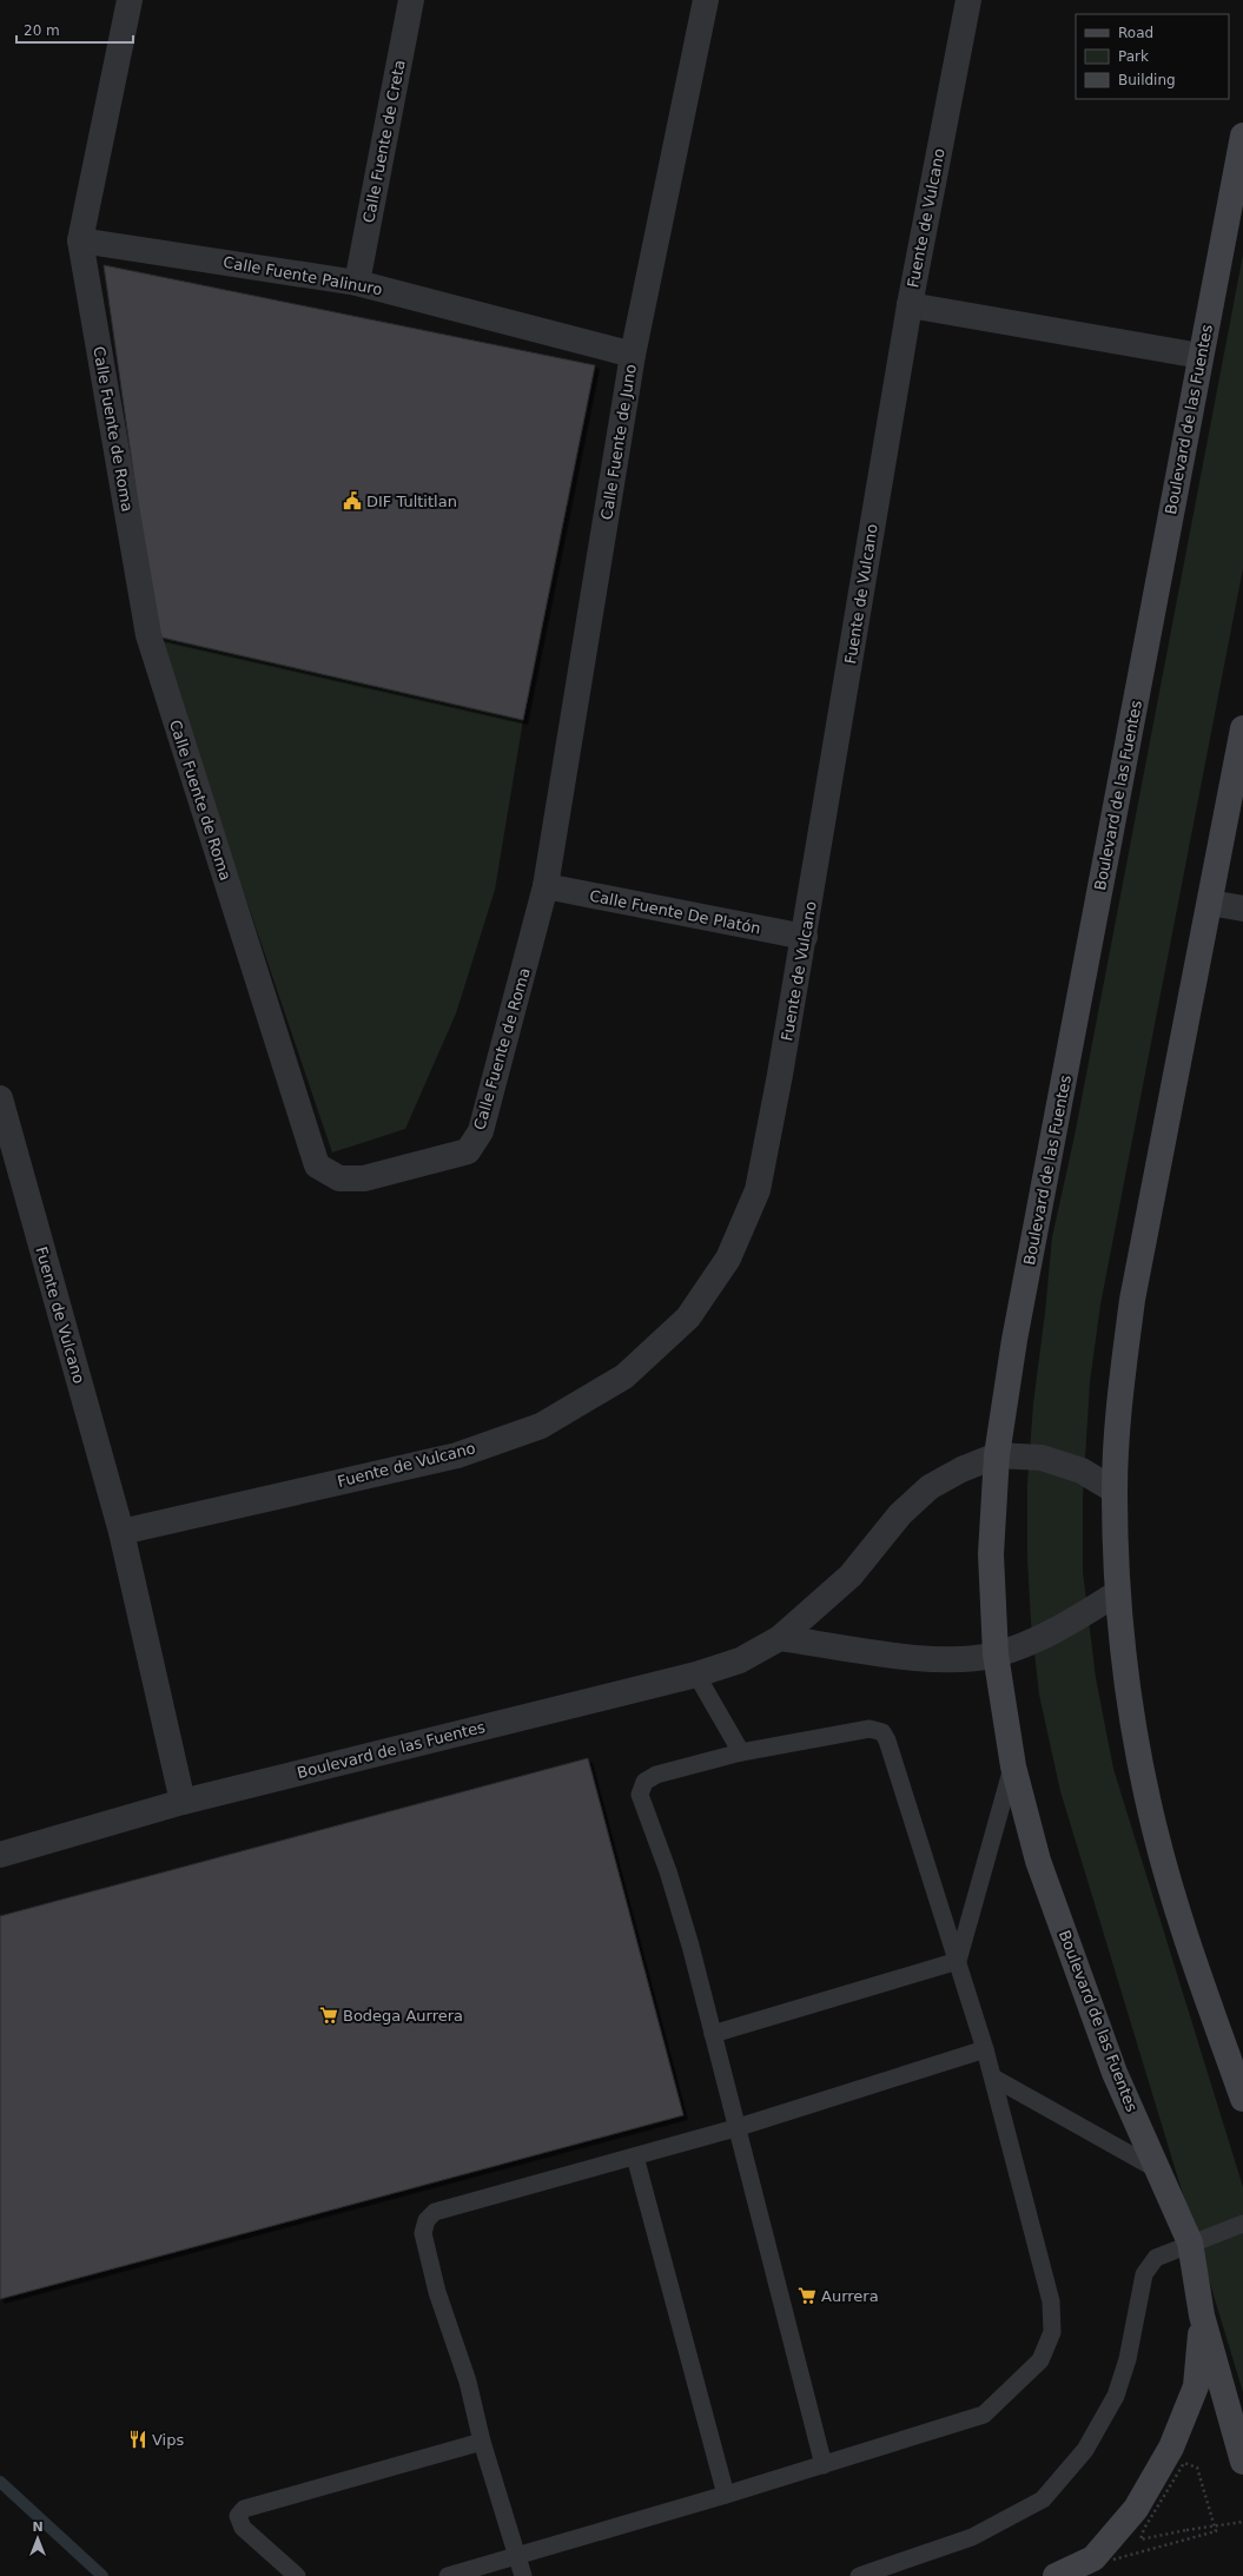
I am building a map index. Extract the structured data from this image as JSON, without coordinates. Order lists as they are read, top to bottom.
{
  "streets": {
    "street": [
      "Calle Fuente de Creta",
      "Fuente de Vulcano",
      "Calle Fuente Palinuro",
      "Boulevard de las Fuentes",
      "Calle Fuente de Roma",
      "Calle Fuente de Juno",
      "Calle Fuente De Platón"
    ]
  },
  "crossings": [
    ["Calle Fuente de Creta", "Calle Fuente Palinuro"],
    ["Fuente de Vulcano", "Boulevard de las Fuentes"],
    ["Fuente de Vulcano", "Calle Fuente De Platón"],
    ["Calle Fuente Palinuro", "Calle Fuente de Roma"],
    ["Calle Fuente Palinuro", "Calle Fuente de Juno"],
    ["Calle Fuente de Roma", "Calle Fuente de Juno"],
    ["Calle Fuente de Roma", "Calle Fuente De Platón"],
    ["Calle Fuente de Juno", "Calle Fuente De Platón"]
  ],
  "places": {
    "public building": ["DIF Tultitlan"],
    "supermarket": ["Bodega Aurrera", "Aurrera"],
    "restaurant": ["Vips"]
  },
  "legend": ["Road", "Park", "Building"],
  "scale_bar": "20 m",
  "north": "top"
}
